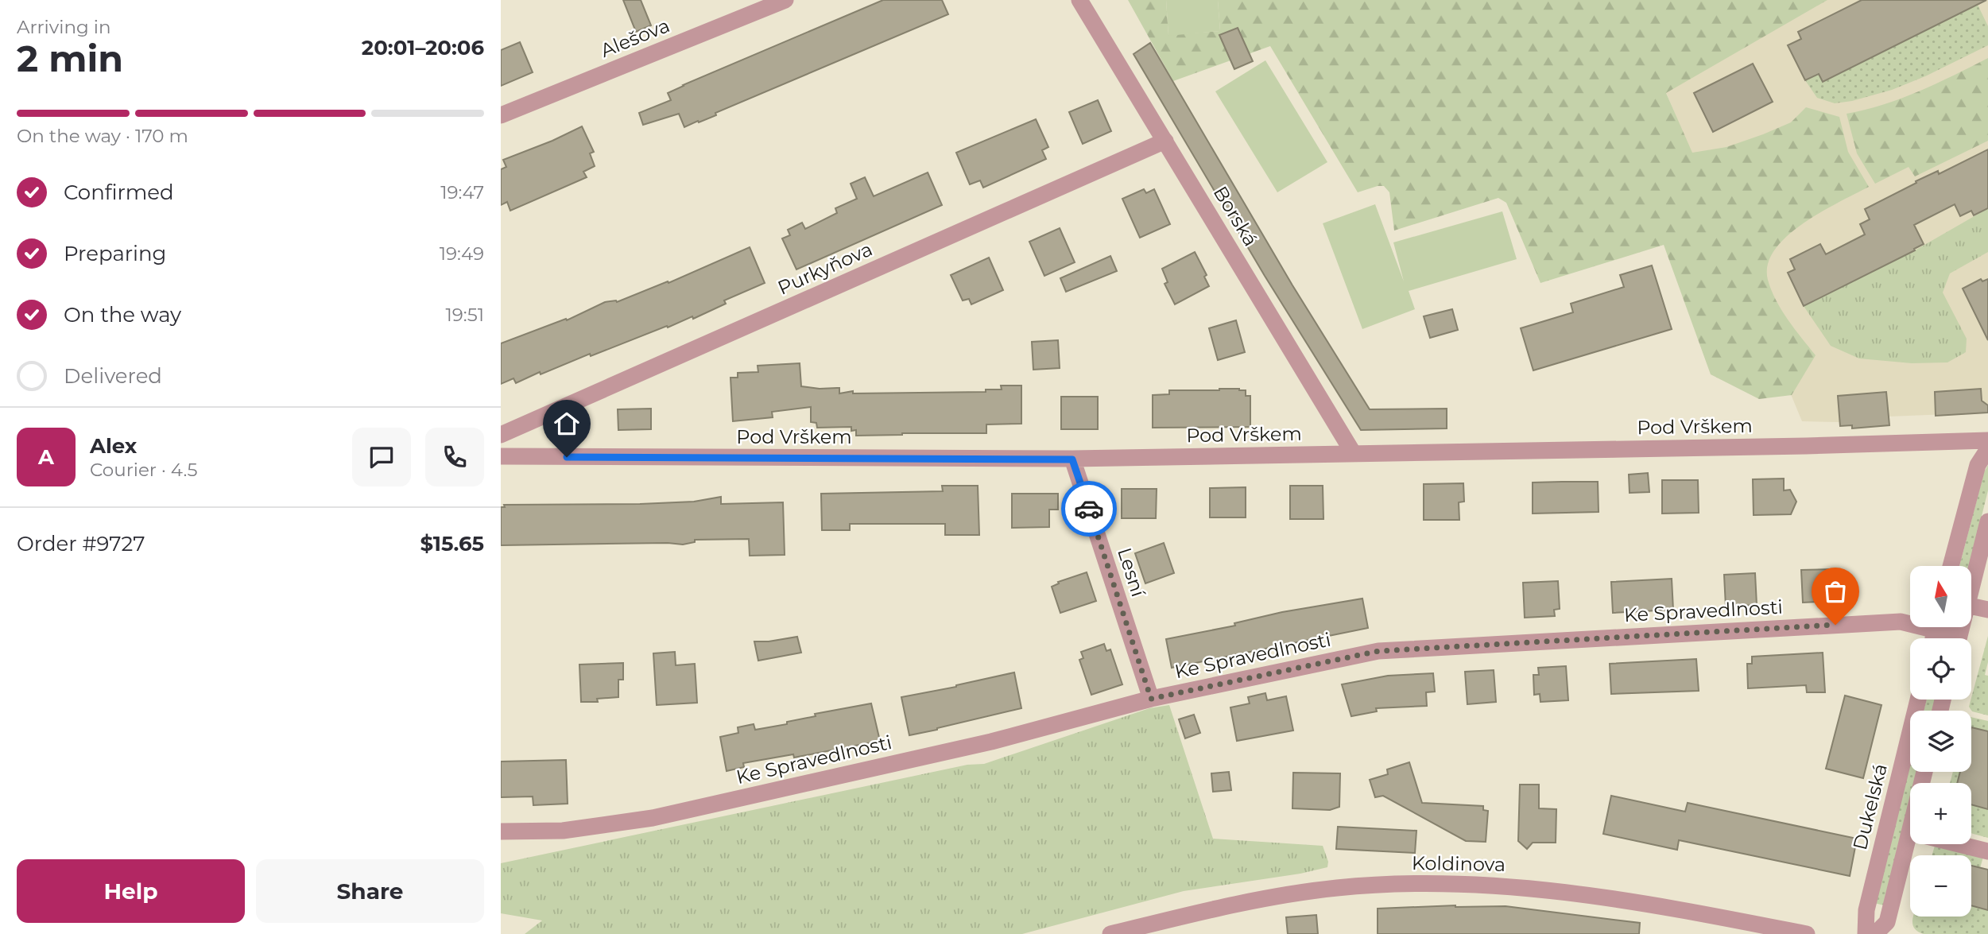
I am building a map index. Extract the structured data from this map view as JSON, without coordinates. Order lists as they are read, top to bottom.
{
  "streets": {
    "street": [
      "Alešova",
      "Borská",
      "Purkyňova",
      "Pod Vrškem",
      "Lesní",
      "Ke Spravedlnosti",
      "Dukelská",
      "Koldinova"
    ]
  },
  "crossings": [
    ["Borská", "Purkyňova"],
    ["Borská", "Pod Vrškem"],
    ["Pod Vrškem", "Lesní"],
    ["Lesní", "Ke Spravedlnosti"]
  ],
  "north": "top",
  "page": {
    "heading": ["2 min", "Arriving in", "20:01–20:06"],
    "panel": [
      "Alex",
      "Courier · 4.5",
      "Order #9727",
      "$15.65"
    ],
    "bar": "On the way · 170 m",
    "list": [
      ["Confirmed", "19:47"],
      ["Preparing", "19:49"],
      ["On the way", "19:51"],
      "Delivered"
    ],
    "round": "A",
    "map_buttons": ["+", "−"],
    "buttons": ["Help", "Share"]
  }
}
